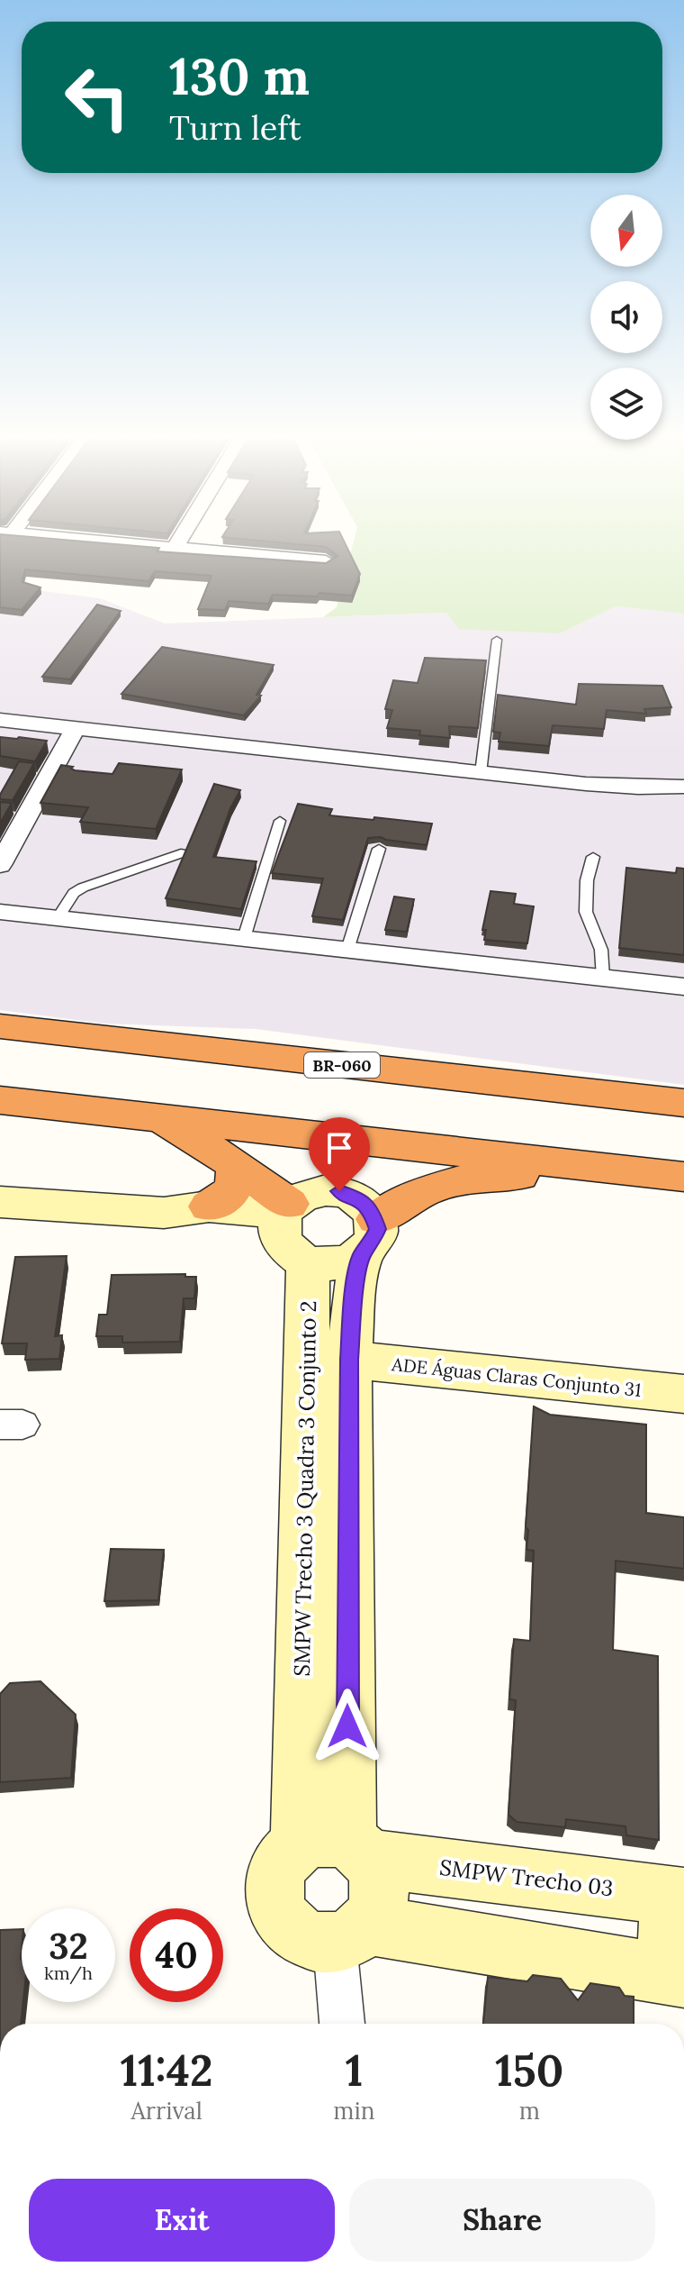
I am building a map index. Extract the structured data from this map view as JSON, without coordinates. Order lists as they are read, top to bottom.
{
  "streets": {
    "highway": ["BR-060"],
    "street": ["ADE Águas Claras Conjunto 31", "SMPW Trecho 3 Quadra 3 Conjunto 2", "SMPW Trecho 03"]
  },
  "crossings": [
    ["SMPW Trecho 3 Quadra 3 Conjunto 2", "SMPW Trecho 03"]
  ],
  "north": "bottom",
  "page": {
    "turn": ["130 m", "Turn left"],
    "speed": "32 km/h",
    "limit": "40",
    "eta": [
      "11:42",
      "Arrival",
      "1",
      "min",
      "150",
      "m"
    ],
    "buttons": ["Exit", "Share"]
  }
}
